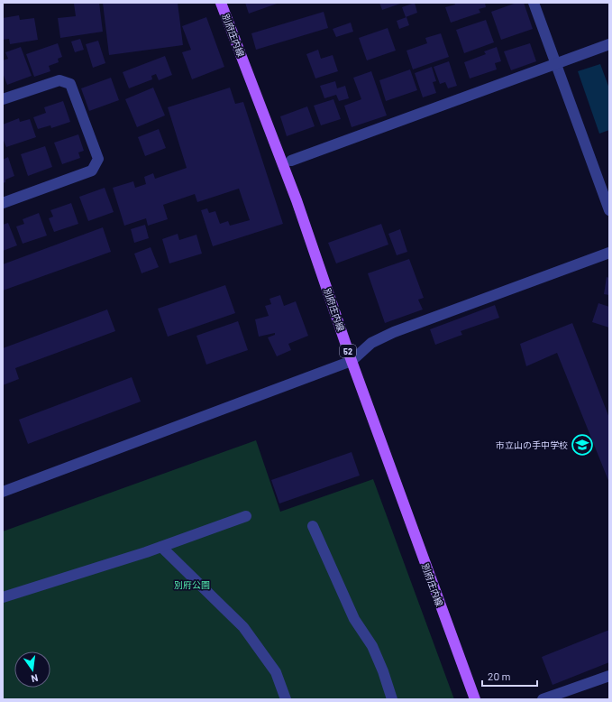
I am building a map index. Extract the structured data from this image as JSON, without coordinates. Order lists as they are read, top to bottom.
{
  "streets": {
    "main road": ["別府庄内線", "52"]
  },
  "parks": ["別府公園"],
  "places": {
    "school or university": ["市立山の手中学校"]
  },
  "scale_bar": "20 m",
  "north": "bottom"
}
